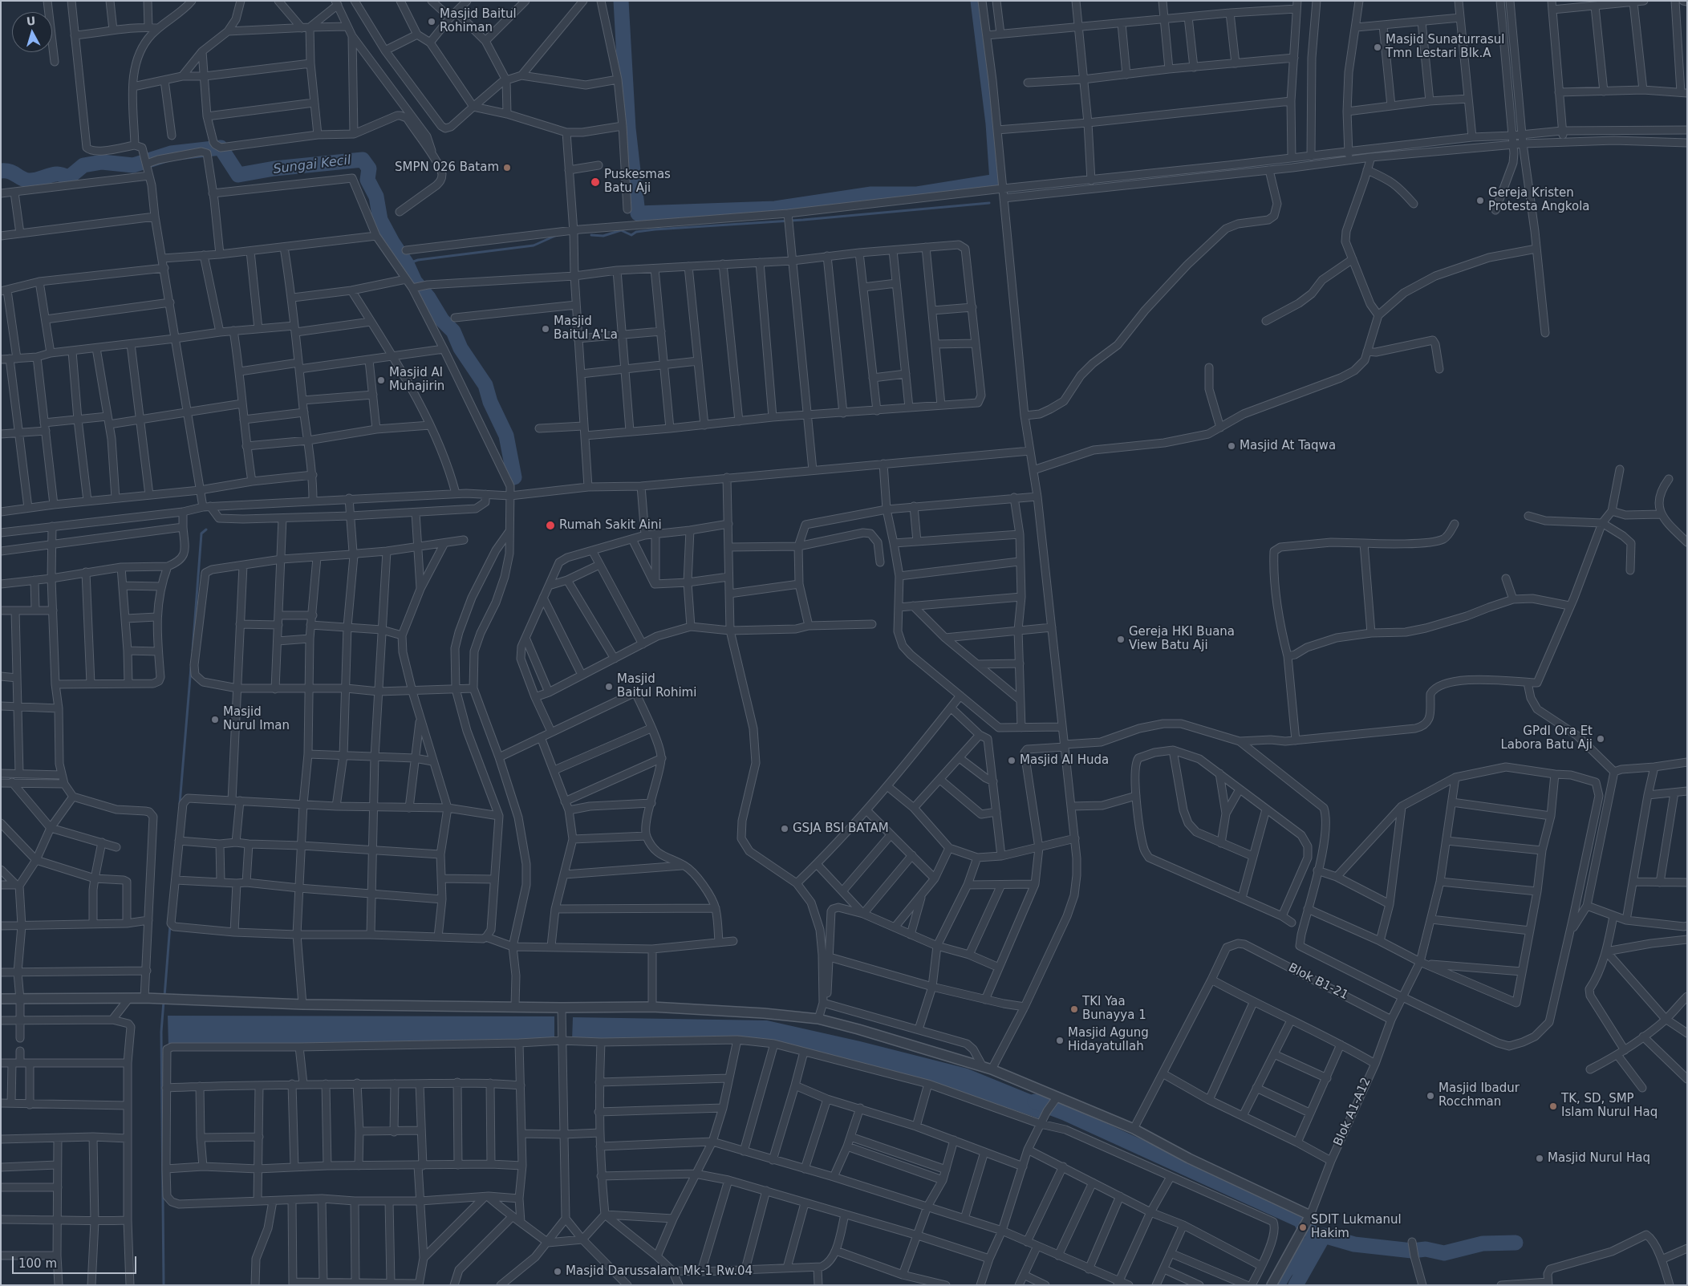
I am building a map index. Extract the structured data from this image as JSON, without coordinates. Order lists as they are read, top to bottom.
{
  "streets": {
    "street": ["Blok B1-21", "Blok A1-A12"]
  },
  "crossings": [
    ["Blok B1-21", "Blok A1-A12"]
  ],
  "water": ["Sungai Kecil"],
  "places": [
    "Masjid Baitul Rohiman",
    "Masjid Sunaturrasul Tmn Lestari Blk.A",
    "SMPN 026 Batam",
    "Puskesmas Batu Aji",
    "Gereja Kristen Protesta Angkola",
    "Masjid Baitul A'La",
    "Masjid Al Muhajirin",
    "Masjid At Taqwa",
    "Rumah Sakit Aini",
    "Gereja HKI Buana View Batu Aji",
    "Masjid Baitul Rohimi",
    "Masjid Nurul Iman",
    "GPdI Ora Et Labora Batu Aji",
    "Masjid Al Huda",
    "GSJA BSI BATAM",
    "TKI Yaa Bunayya 1",
    "Masjid Agung Hidayatullah",
    "Masjid Ibadur Rocchman",
    "TK, SD, SMP Islam Nurul Haq",
    "Masjid Nurul Haq",
    "SDIT Lukmanul Hakim",
    "Masjid Darussalam Mk-1 Rw.04"
  ],
  "scale_bar": "100 m",
  "north": "top"
}
